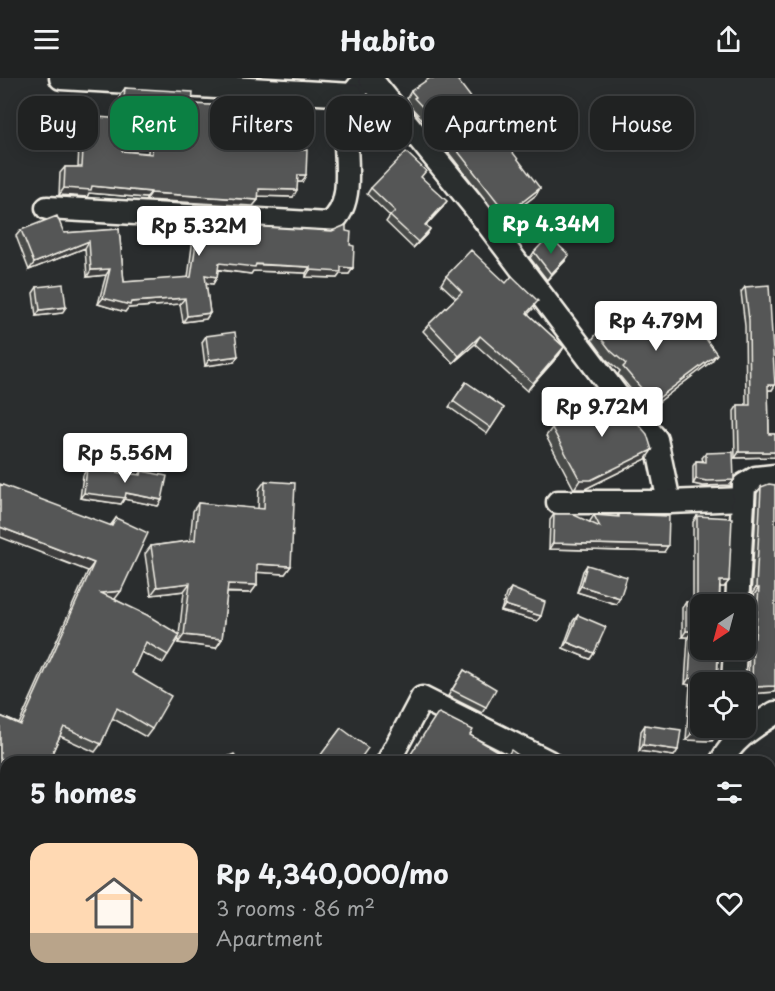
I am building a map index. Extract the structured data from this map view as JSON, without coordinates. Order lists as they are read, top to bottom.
{
  "north": "bottom left",
  "page": {
    "header": "Habito",
    "chip": [
      "Buy",
      "Rent",
      "Filters",
      "New",
      "Apartment",
      "House"
    ],
    "price": [
      "Rp 4.34M",
      "Rp 5.32M",
      "Rp 4.79M",
      "Rp 9.72M",
      "Rp 5.56M"
    ],
    "heading": "5 homes",
    "list": [
      {
        "name": "Rp 4,340,000/mo",
        "note": "3 rooms · 86 m² · Apartment"
      }
    ]
  }
}
